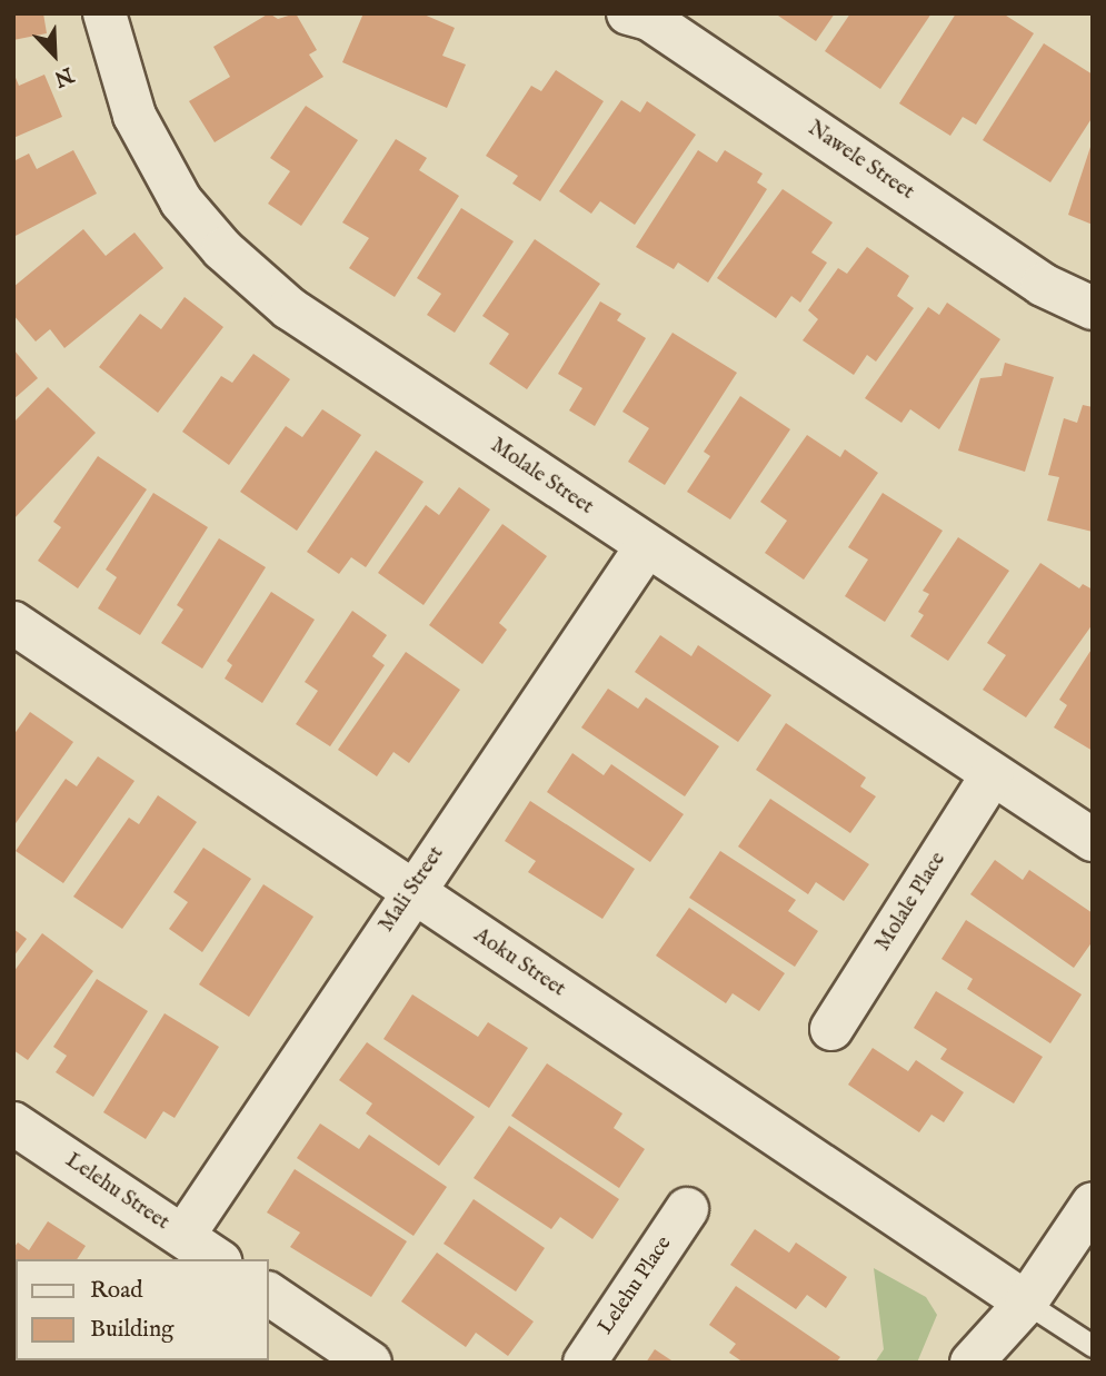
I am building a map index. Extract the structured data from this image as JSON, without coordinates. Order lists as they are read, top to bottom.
{
  "streets": {
    "street": [
      "Nawele Street",
      "Molale Street",
      "Mali Street",
      "Molale Place",
      "Aoku Street",
      "Lelehu Street",
      "Lelehu Place"
    ]
  },
  "crossings": [
    ["Molale Street", "Mali Street"],
    ["Molale Street", "Molale Place"],
    ["Mali Street", "Aoku Street"],
    ["Mali Street", "Lelehu Street"]
  ],
  "legend": ["Road", "Building"],
  "north": "bottom right"
}
